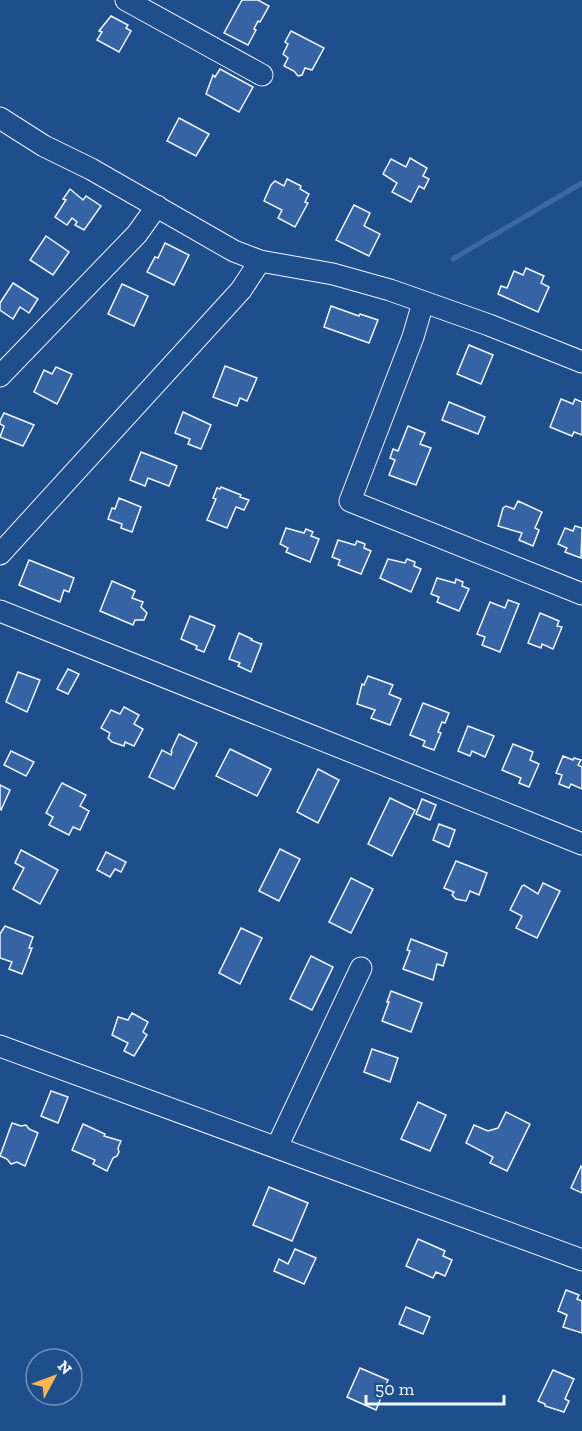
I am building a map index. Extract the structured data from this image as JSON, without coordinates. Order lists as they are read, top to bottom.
{
  "scale_bar": "50 m",
  "north": "top right"
}
